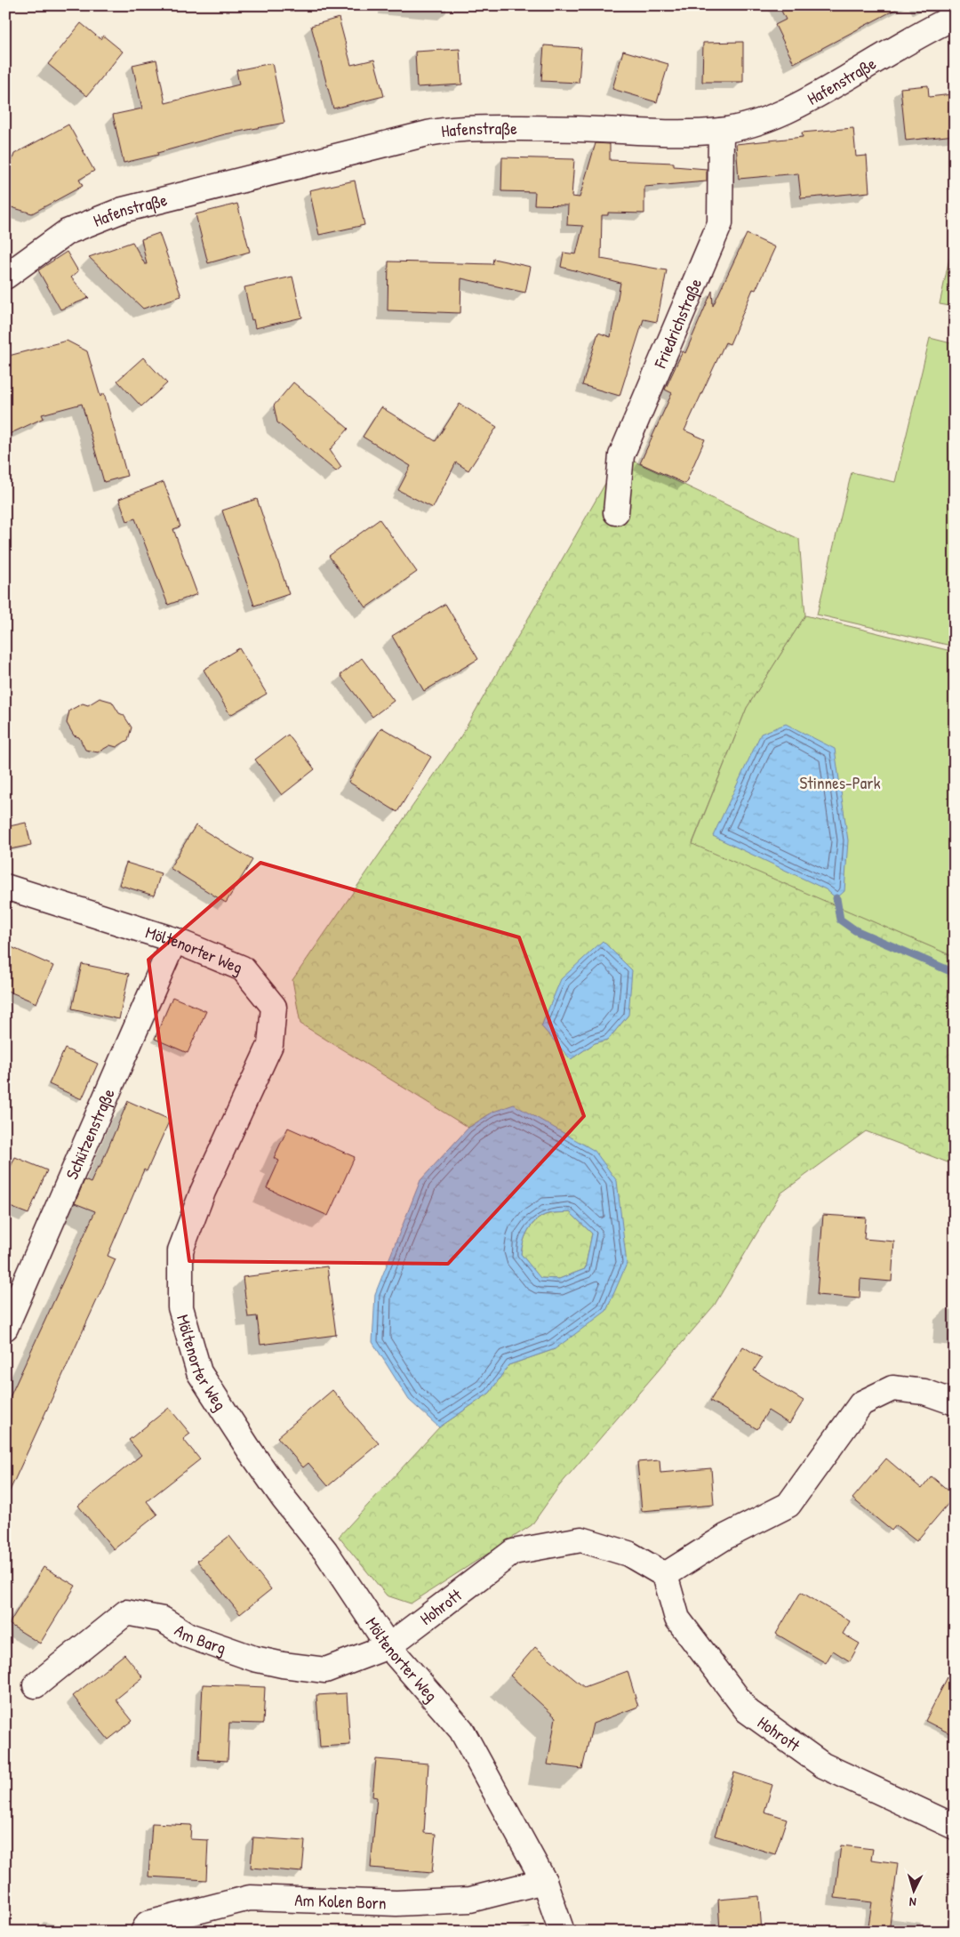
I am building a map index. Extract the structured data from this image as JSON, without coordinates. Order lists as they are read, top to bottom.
{
  "streets": {
    "street": [
      "Hafenstraße",
      "Friedrichstraße",
      "Möltenorter Weg",
      "Schützenstraße",
      "Hohrott",
      "Am Barg",
      "Am Kolen Born"
    ]
  },
  "crossings": [
    ["Hafenstraße", "Friedrichstraße"],
    ["Möltenorter Weg", "Schützenstraße"],
    ["Möltenorter Weg", "Hohrott"],
    ["Möltenorter Weg", "Am Barg"],
    ["Möltenorter Weg", "Am Kolen Born"],
    ["Hohrott", "Am Barg"]
  ],
  "parks": ["Stinnes-Park"],
  "north": "bottom"
}
